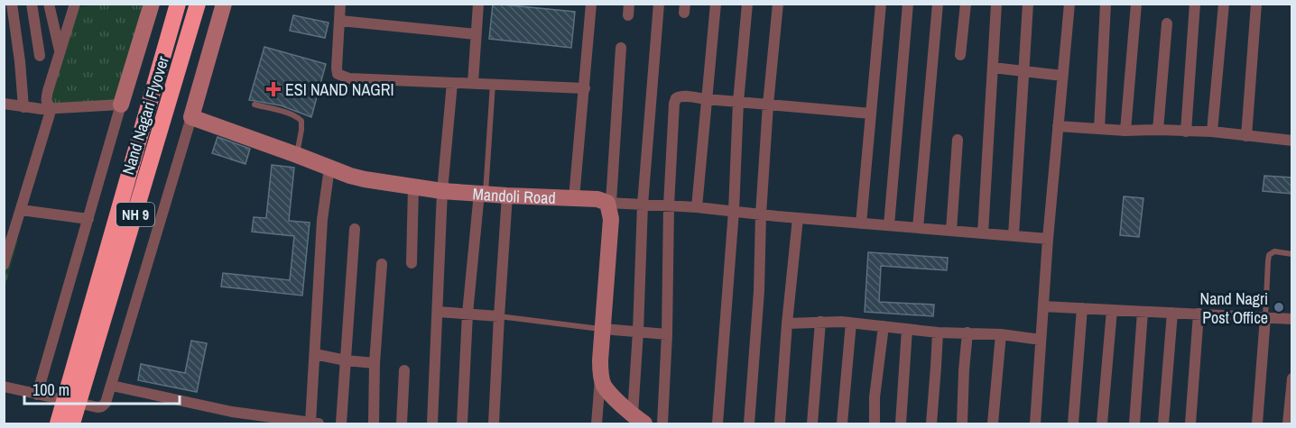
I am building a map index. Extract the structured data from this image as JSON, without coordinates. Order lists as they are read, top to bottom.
{
  "streets": {
    "highway": ["Nand Nagari Flyover", "NH 9"],
    "street": ["Mandoli Road"]
  },
  "places": {
    "health": ["ESI NAND NAGRI"],
    "other": ["Nand Nagri Post Office"]
  },
  "scale_bar": "100 m"
}
